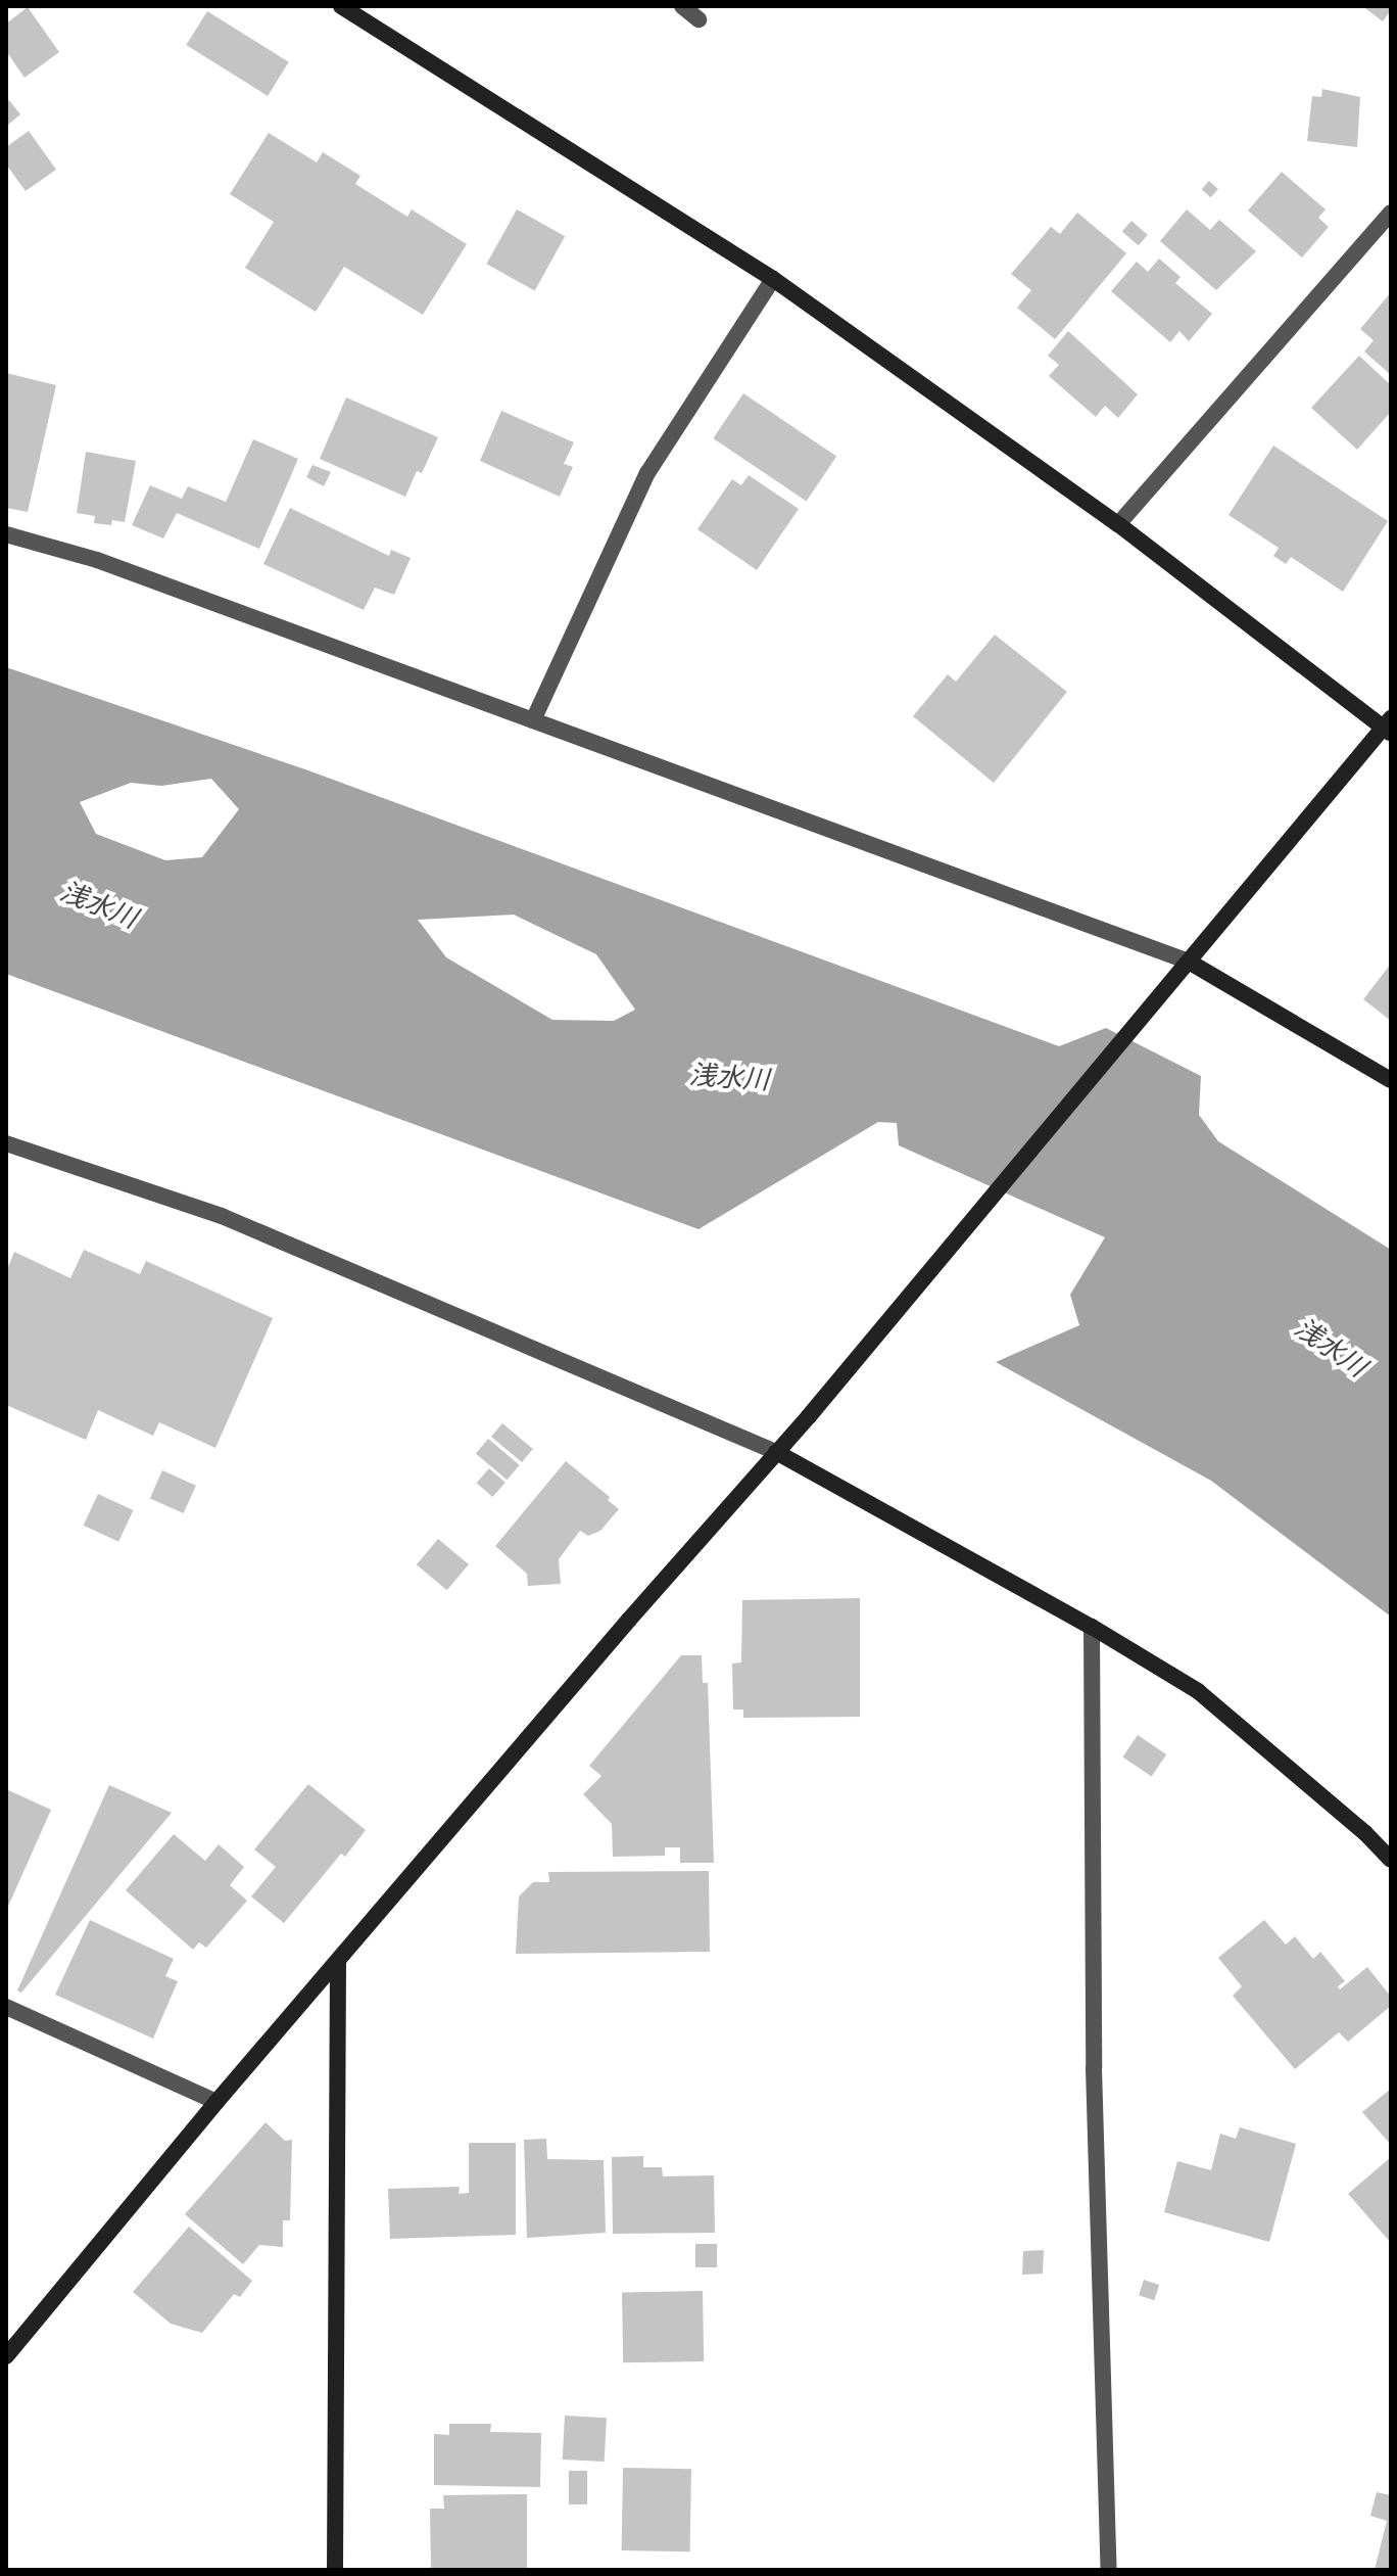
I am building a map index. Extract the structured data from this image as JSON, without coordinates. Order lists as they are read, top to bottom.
{
  "water": ["浅水川"]
}
